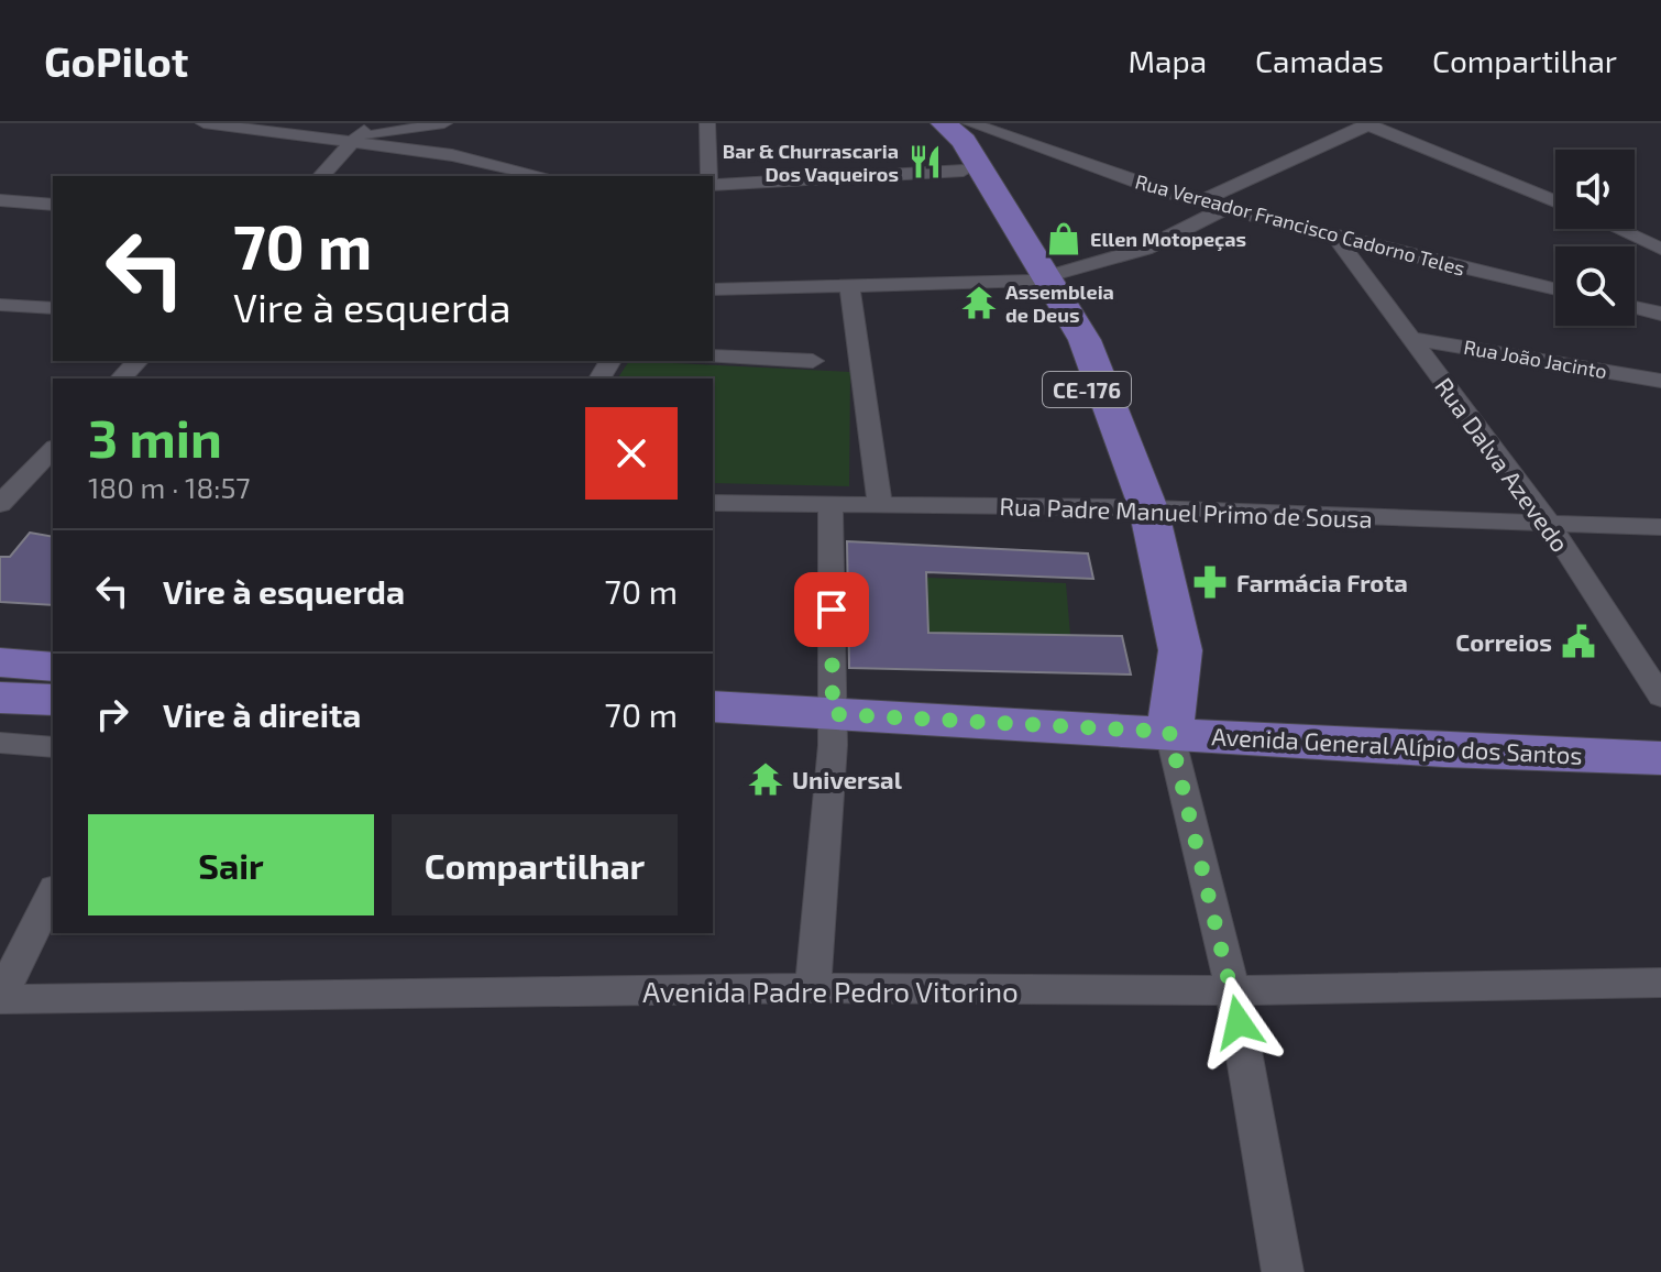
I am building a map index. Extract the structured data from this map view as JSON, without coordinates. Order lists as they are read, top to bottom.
{
  "streets": {
    "main road": ["CE-176", "Avenida General Alípio dos Santos"],
    "street": [
      "Rua Vereador Francisco Cadorno Teles",
      "Rua João Jacinto",
      "Rua Dalva Azevedo",
      "Rua Padre Manuel Primo de Sousa",
      "Avenida Padre Pedro Vitorino"
    ]
  },
  "crossings": [
    ["Rua Vereador Francisco Cadorno Teles", "Rua Dalva Azevedo"],
    ["Rua João Jacinto", "Rua Dalva Azevedo"],
    ["CE-176", "Rua Padre Manuel Primo de Sousa"],
    ["CE-176", "Avenida General Alípio dos Santos"],
    ["Rua Dalva Azevedo", "Rua Padre Manuel Primo de Sousa"]
  ],
  "places": {
    "restaurant": ["Bar & Churrascaria Dos Vaqueiros"],
    "shop": ["Ellen Motopeças"],
    "temple": ["Assembleia de Deus", "Universal"],
    "pharmacy": ["Farmácia Frota"],
    "public building": ["Correios"]
  },
  "page": {
    "header": "GoPilot",
    "nav": ["Mapa", "Camadas", "Compartilhar"],
    "turn": ["70 m", "Vire à esquerda"],
    "heading": ["3 min", "180 m · 18:57"],
    "list": [
      {
        "name": "Vire à esquerda",
        "value": "70 m"
      },
      {
        "name": "Vire à direita",
        "value": "70 m"
      }
    ],
    "buttons": ["Sair", "Compartilhar"]
  }
}
